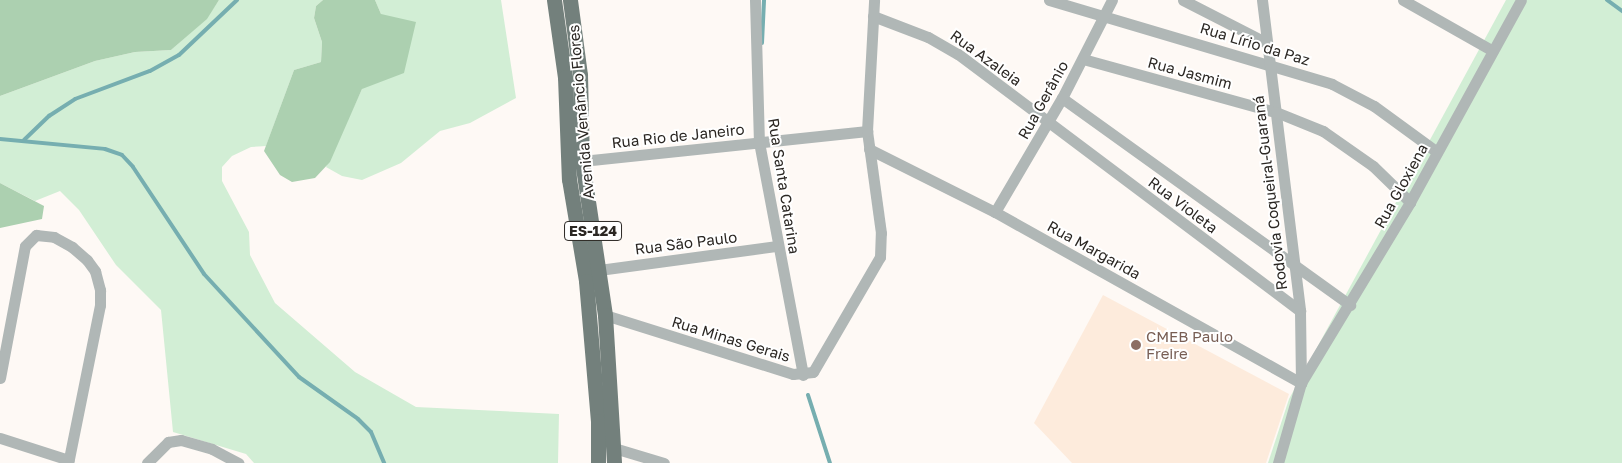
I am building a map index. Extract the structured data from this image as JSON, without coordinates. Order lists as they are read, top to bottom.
{
  "streets": {
    "main road": ["Avenida Venâncio Flores", "ES-124"],
    "street": [
      "Rua Lírio da Paz",
      "Rua Azaleia",
      "Rua Jasmim",
      "Rua Gerânio",
      "Rua Rio de Janeiro",
      "Rua Santa Catarina",
      "Rua Gloxiena",
      "Rodovia Coqueiral-Guaraná",
      "Rua Violeta",
      "Rua São Paulo",
      "Rua Margarida",
      "Rua Minas Gerais"
    ]
  },
  "crossings": [
    ["Rua Lírio da Paz", "Rua Gerânio"],
    ["Rua Lírio da Paz", "Rua Gloxiena"],
    ["Rua Lírio da Paz", "Rodovia Coqueiral-Guaraná"],
    ["Rua Azaleia", "Rua Gerânio"],
    ["Rua Azaleia", "Rua Violeta"],
    ["Rua Azaleia", "Rua Minas Gerais"],
    ["Rua Jasmim", "Rua Gerânio"],
    ["Rua Jasmim", "Rua Gloxiena"],
    ["Rua Jasmim", "Rodovia Coqueiral-Guaraná"],
    ["Rua Gerânio", "Rua Violeta"],
    ["Rua Gerânio", "Rua Margarida"],
    ["Avenida Venâncio Flores", "Rua Rio de Janeiro"],
    ["Avenida Venâncio Flores", "Rua São Paulo"],
    ["Avenida Venâncio Flores", "Rua Minas Gerais"],
    ["Rua Rio de Janeiro", "Rua Santa Catarina"],
    ["Rua Rio de Janeiro", "Rua Minas Gerais"],
    ["Rua Santa Catarina", "Rua São Paulo"],
    ["Rua Santa Catarina", "Rua Minas Gerais"],
    ["Rua Gloxiena", "Rodovia Coqueiral-Guaraná"],
    ["Rua Gloxiena", "Rua Violeta"],
    ["Rua Gloxiena", "Rua Margarida"],
    ["Rodovia Coqueiral-Guaraná", "Rua Violeta"],
    ["Rodovia Coqueiral-Guaraná", "Rua Margarida"],
    ["Rua Margarida", "Rua Minas Gerais"]
  ],
  "places": ["CMEB Paulo Freire"]
}
